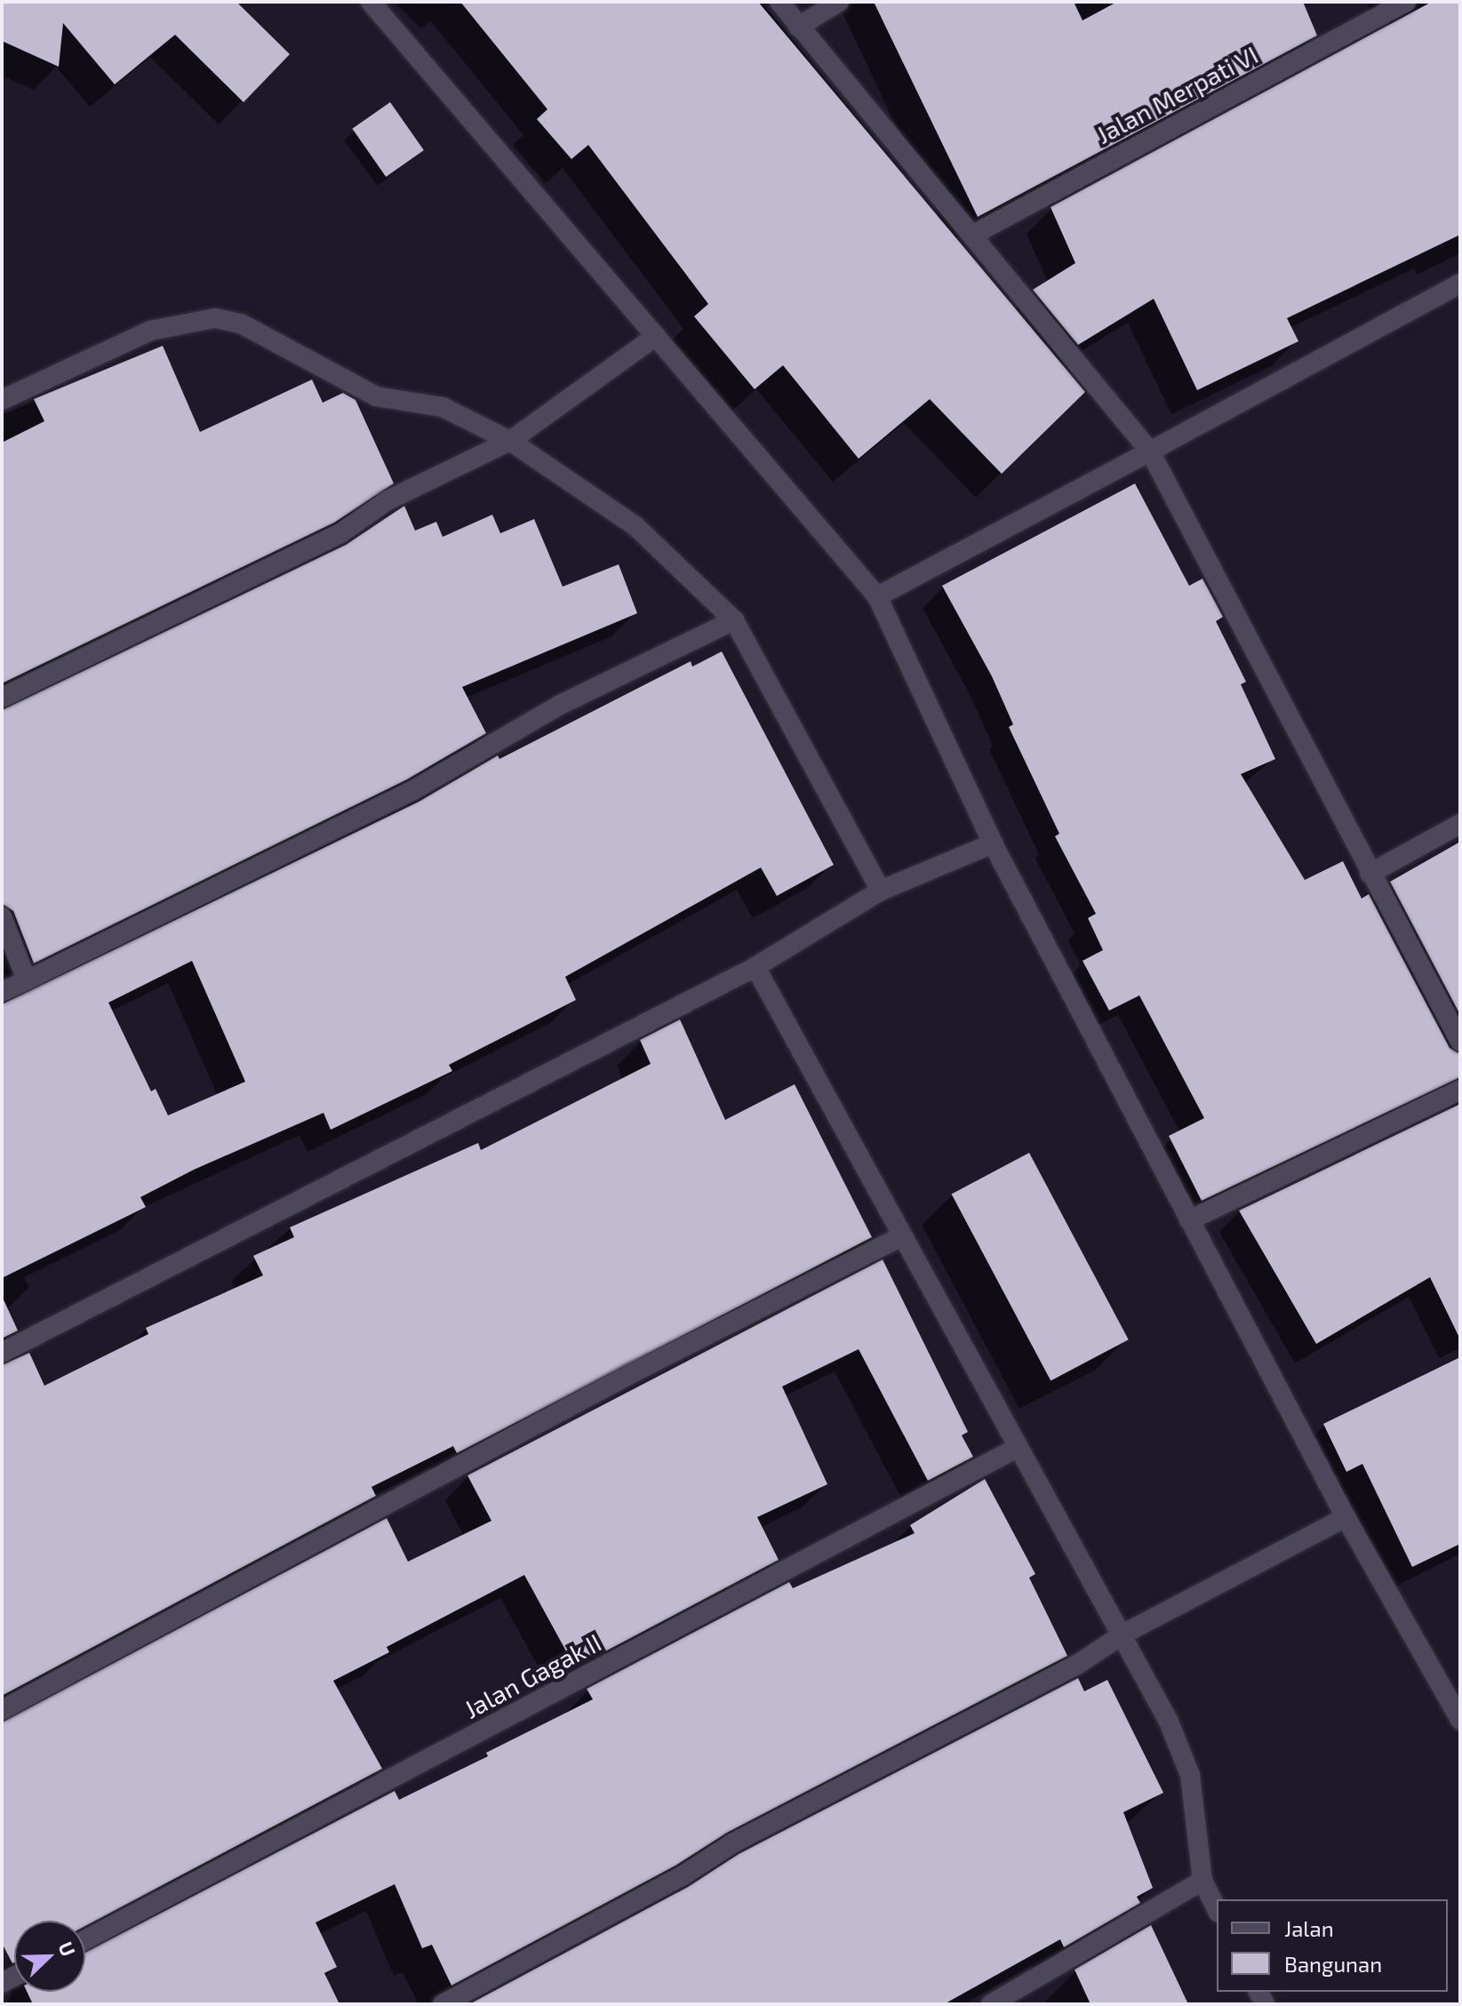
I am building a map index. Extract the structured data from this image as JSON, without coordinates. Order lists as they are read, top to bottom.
{
  "streets": {
    "street": ["Jalan Merpati VI", "Jalan Gagak II"]
  },
  "legend": ["Jalan", "Bangunan"],
  "north": "top right"
}
